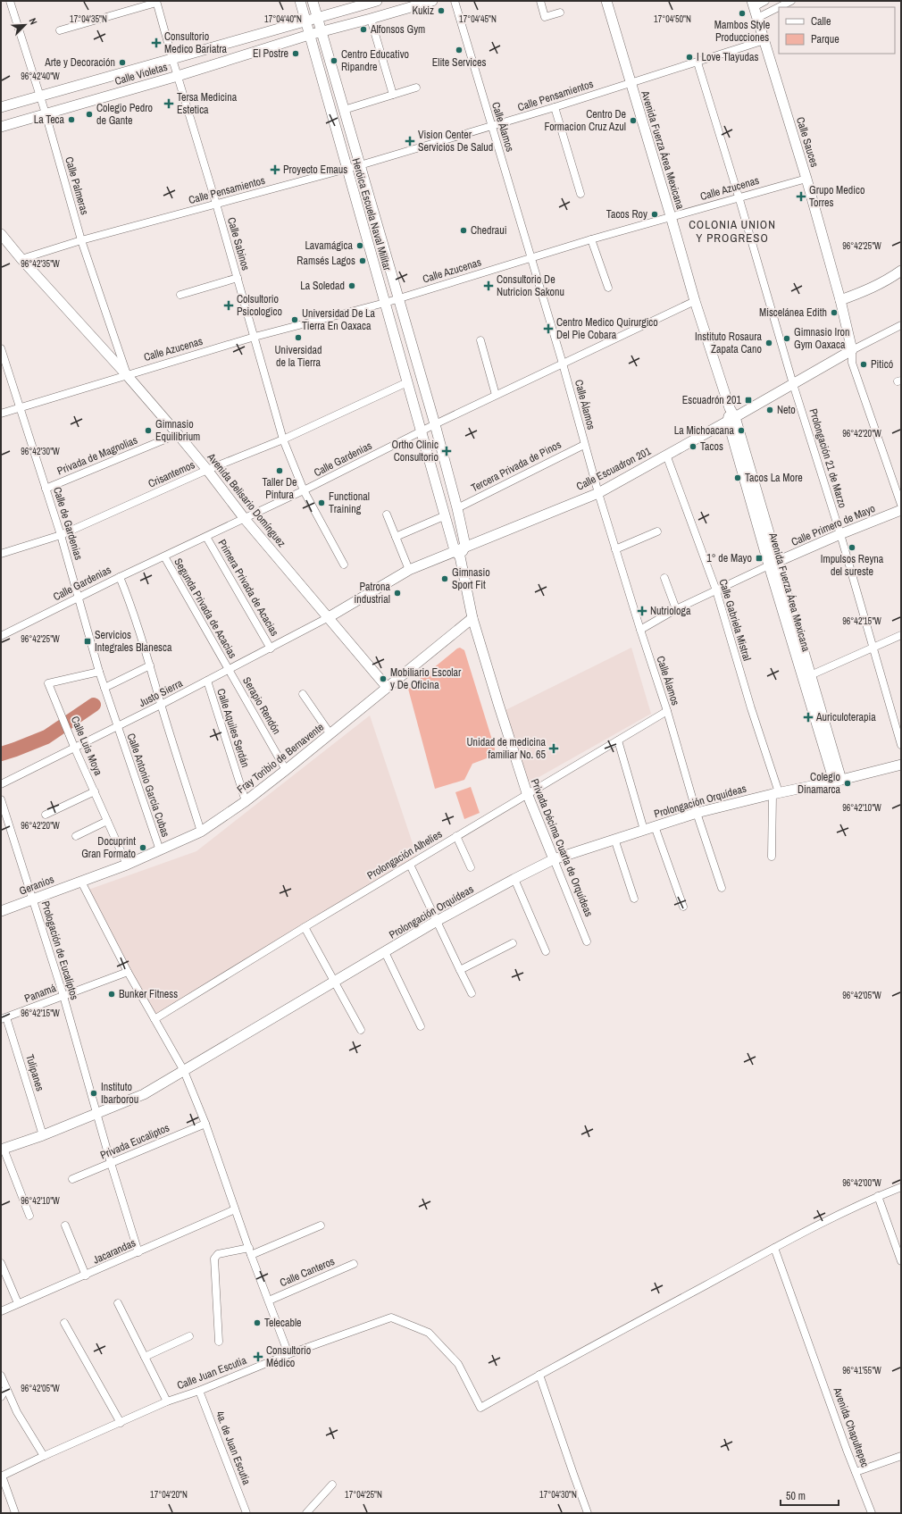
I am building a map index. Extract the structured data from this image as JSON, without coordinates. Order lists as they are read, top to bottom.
{
  "streets": {
    "street": [
      "Calle Violetas",
      "Calle Pensamientos",
      "Calle Álamos",
      "Calle Sauces",
      "Avenida Fuerza Área Mexicana",
      "Calle Palmeras",
      "Calle Azucenas",
      "Heróica Escuela Naval Militar",
      "Calle Sabinos",
      "Privada de Magnolias",
      "Prolongación 21 de Marzo",
      "Calle Gardenias",
      "Tercera Privada de Pinos",
      "Calle Escuadron 201",
      "Crisantemos",
      "Avenida Belisario Domínguez",
      "Calle de Gardenias",
      "Calle Primero de Mayo",
      "Primera Privada de Acacias",
      "Segunda Privada de Acacias",
      "Calle Gabriela Mistral",
      "Justo Sierra",
      "Serapio Rendón",
      "Calle Aquiles Serdán",
      "Calle Luis Moya",
      "Fray Toribio de Bernavente",
      "Calle Antonio García Cubas",
      "Prolongación Orquídeas",
      "Privada Décima Cuarta de Orquídeas",
      "Prolongación Alhelíes",
      "Geranios",
      "Prologación de Eucaliptos",
      "Panamá",
      "Tulipanes",
      "Privada Eucaliptos",
      "Jacarandas",
      "Calle Canteros",
      "Calle Juan Escutia",
      "Avenida Chapultepec",
      "4a. de Juan Escutia"
    ]
  },
  "crossings": [
    ["Calle Violetas", "Calle Palmeras"],
    ["Calle Violetas", "Heróica Escuela Naval Militar"],
    ["Calle Violetas", "Calle Sabinos"],
    ["Calle Pensamientos", "Calle Álamos"],
    ["Calle Pensamientos", "Calle Sauces"],
    ["Calle Pensamientos", "Avenida Fuerza Área Mexicana"],
    ["Calle Pensamientos", "Calle Palmeras"],
    ["Calle Pensamientos", "Heróica Escuela Naval Militar"],
    ["Calle Pensamientos", "Calle Sabinos"],
    ["Calle Pensamientos", "Prolongación 21 de Marzo"],
    ["Calle Pensamientos", "Avenida Belisario Domínguez"],
    ["Calle Álamos", "Calle Azucenas"],
    ["Calle Álamos", "Calle Gardenias"],
    ["Calle Álamos", "Tercera Privada de Pinos"],
    ["Calle Álamos", "Calle Escuadron 201"],
    ["Calle Álamos", "Calle Primero de Mayo"],
    ["Calle Álamos", "Prolongación Orquídeas"],
    ["Calle Álamos", "Prolongación Alhelíes"],
    ["Calle Sauces", "Calle Azucenas"],
    ["Calle Sauces", "Calle Escuadron 201"],
    ["Avenida Fuerza Área Mexicana", "Calle Azucenas"],
    ["Avenida Fuerza Área Mexicana", "Calle Gardenias"],
    ["Avenida Fuerza Área Mexicana", "Calle Escuadron 201"],
    ["Avenida Fuerza Área Mexicana", "Calle Primero de Mayo"],
    ["Avenida Fuerza Área Mexicana", "Prolongación Orquídeas"],
    ["Calle Palmeras", "Calle Azucenas"],
    ["Calle Palmeras", "Avenida Belisario Domínguez"],
    ["Calle Azucenas", "Heróica Escuela Naval Militar"],
    ["Calle Azucenas", "Calle Sabinos"],
    ["Calle Azucenas", "Prolongación 21 de Marzo"],
    ["Calle Azucenas", "Avenida Belisario Domínguez"],
    ["Calle Azucenas", "Calle de Gardenias"],
    ["Heróica Escuela Naval Militar", "Calle Gardenias"],
    ["Heróica Escuela Naval Militar", "Tercera Privada de Pinos"],
    ["Heróica Escuela Naval Militar", "Calle Escuadron 201"],
    ["Heróica Escuela Naval Militar", "Crisantemos"],
    ["Heróica Escuela Naval Militar", "Fray Toribio de Bernavente"],
    ["Heróica Escuela Naval Militar", "Privada Décima Cuarta de Orquídeas"],
    ["Calle Sabinos", "Calle Gardenias"],
    ["Calle Sabinos", "Crisantemos"],
    ["Privada de Magnolias", "Avenida Belisario Domínguez"],
    ["Privada de Magnolias", "Calle de Gardenias"],
    ["Prolongación 21 de Marzo", "Calle Escuadron 201"],
    ["Prolongación 21 de Marzo", "Calle Primero de Mayo"],
    ["Calle Gardenias", "Avenida Belisario Domínguez"],
    ["Calle Gardenias", "Calle de Gardenias"],
    ["Calle Gardenias", "Primera Privada de Acacias"],
    ["Calle Gardenias", "Segunda Privada de Acacias"],
    ["Calle Escuadron 201", "Calle Gabriela Mistral"],
    ["Crisantemos", "Avenida Belisario Domínguez"],
    ["Crisantemos", "Calle de Gardenias"],
    ["Avenida Belisario Domínguez", "Justo Sierra"],
    ["Avenida Belisario Domínguez", "Fray Toribio de Bernavente"],
    ["Calle de Gardenias", "Justo Sierra"],
    ["Calle de Gardenias", "Calle Luis Moya"],
    ["Calle de Gardenias", "Calle Antonio García Cubas"],
    ["Calle Primero de Mayo", "Calle Gabriela Mistral"],
    ["Primera Privada de Acacias", "Justo Sierra"],
    ["Segunda Privada de Acacias", "Justo Sierra"],
    ["Segunda Privada de Acacias", "Serapio Rendón"],
    ["Calle Gabriela Mistral", "Prolongación Orquídeas"],
    ["Justo Sierra", "Serapio Rendón"],
    ["Justo Sierra", "Calle Aquiles Serdán"],
    ["Justo Sierra", "Calle Luis Moya"],
    ["Justo Sierra", "Calle Antonio García Cubas"],
    ["Serapio Rendón", "Fray Toribio de Bernavente"],
    ["Calle Aquiles Serdán", "Fray Toribio de Bernavente"],
    ["Calle Luis Moya", "Fray Toribio de Bernavente"],
    ["Fray Toribio de Bernavente", "Calle Antonio García Cubas"],
    ["Fray Toribio de Bernavente", "Privada Décima Cuarta de Orquídeas"],
    ["Fray Toribio de Bernavente", "Geranios"],
    ["Prolongación Orquídeas", "Privada Décima Cuarta de Orquídeas"],
    ["Prolongación Orquídeas", "Prologación de Eucaliptos"],
    ["Prolongación Orquídeas", "Tulipanes"],
    ["Privada Décima Cuarta de Orquídeas", "Prolongación Alhelíes"],
    ["Geranios", "Prologación de Eucaliptos"],
    ["Prologación de Eucaliptos", "Panamá"],
    ["Prologación de Eucaliptos", "Privada Eucaliptos"],
    ["Prologación de Eucaliptos", "Jacarandas"],
    ["Panamá", "Tulipanes"],
    ["Calle Juan Escutia", "4a. de Juan Escutia"]
  ],
  "districts": ["COLONIA UNION Y PROGRESO"],
  "places": {
    "other": [
      "Kukiz",
      "Mambos Style Producciones",
      "Alfonsos Gym",
      "Elite Services",
      "El Postre",
      "I Love Tlayudas",
      "Centro Educativo Ripandre",
      "Arte y Decoración",
      "Colegio Pedro de Gante",
      "La Teca",
      "Centro De Formacion Cruz Azul",
      "Tacos Roy",
      "Chedraui",
      "Lavamágica",
      "Ramsés Lagos",
      "La Soledad",
      "Miscelánea Edith",
      "Universidad De La Tierra En Oaxaca",
      "Universidad de la Tierra",
      "Gimnasio Iron Gym Oaxaca",
      "Instituto Rosaura Zapata Cano",
      "Piticó",
      "Neto",
      "Gimnasio Equilibrium",
      "La Michoacana",
      "Tacos",
      "Taller De Pintura",
      "Tacos La More",
      "Functional Training",
      "Impulsos Reyna del sureste",
      "Gimnasio Sport Fit",
      "Patrona industrial",
      "Mobiliario Escolar y De Oficina",
      "Colegio Dinamarca",
      "Docuprint Gran Formato",
      "Bunker Fitness",
      "Instituto Ibarborou",
      "Telecable"
    ],
    "health": [
      "Consultorio Medico Bariatra",
      "Tersa Medicina Estetica",
      "Vision Center Servicios De Salud",
      "Proyecto Emaus",
      "Grupo Medico Torres",
      "Consultorio De Nutricion Sakonu",
      "Colsultorio Psicologico",
      "Centro Medico Quirurgico Del Pie Cobara",
      "Ortho Clinic Consultorio",
      "Nutriologa",
      "Auriculoterapia",
      "Unidad de medicina familiar No. 65",
      "Consultorio Médico"
    ],
    "transit": ["Escuadrón 201", "1° de Mayo", "Servicios Integrales Blanesca"]
  },
  "legend": ["Calle", "Parque"],
  "scale_bar": "50 m",
  "north": "top right",
  "coordinates": [
    "17°04'35\"N",
    "17°04'40\"N",
    "17°04'50\"N",
    "17°04'45\"N",
    "96°42'40\"W",
    "96°42'25\"W",
    "96°42'35\"W",
    "96°42'20\"W",
    "96°42'30\"W",
    "96°42'15\"W",
    "96°42'10\"W",
    "96°42'05\"W",
    "96°42'00\"W",
    "96°41'55\"W",
    "17°04'20\"N",
    "17°04'25\"N",
    "17°04'30\"N"
  ]
}
